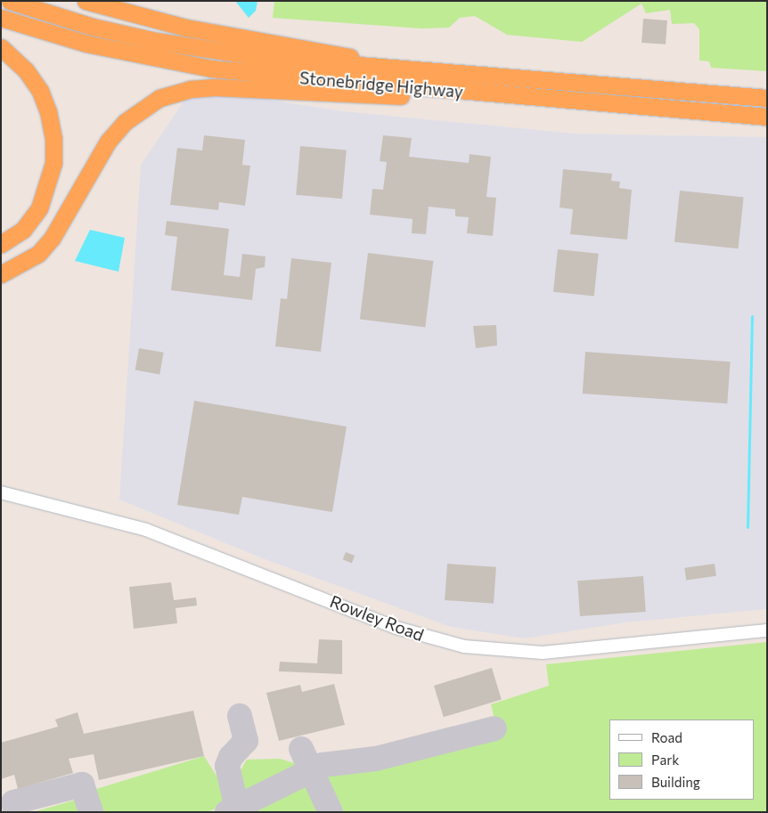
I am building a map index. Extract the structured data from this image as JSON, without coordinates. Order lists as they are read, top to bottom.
{
  "streets": {
    "highway": ["Stonebridge Highway"],
    "street": ["Rowley Road"]
  },
  "legend": ["Road", "Park", "Building"]
}
